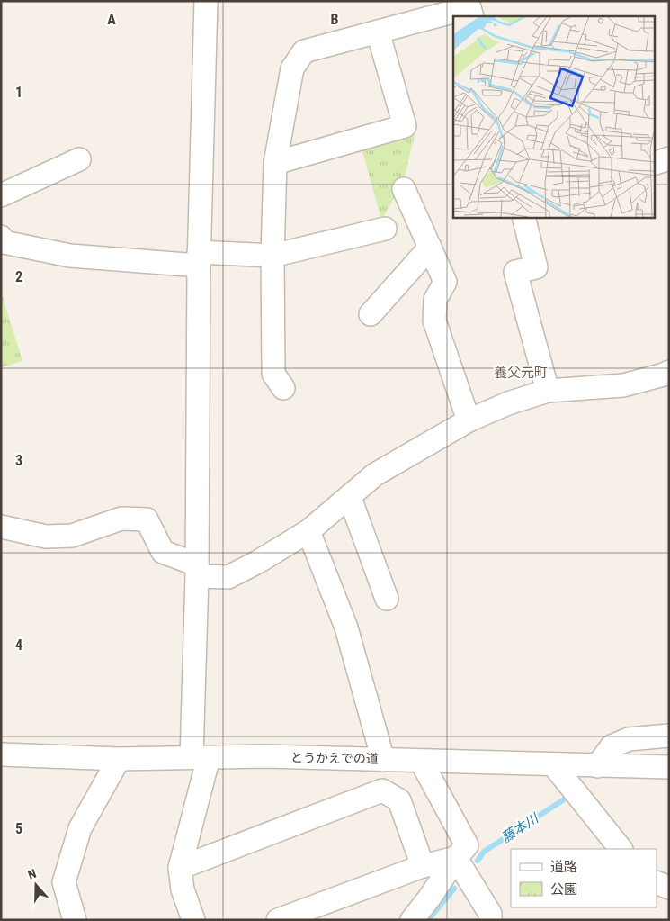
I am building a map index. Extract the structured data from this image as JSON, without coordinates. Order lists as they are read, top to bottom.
{
  "streets": {
    "street": ["とうかえでの道"]
  },
  "districts": ["養父元町"],
  "water": ["藤本川"],
  "legend": ["道路", "公園"],
  "north": "top",
  "grid": {
    "columns": ["A", "B"],
    "rows": [
      "1",
      "2",
      "3",
      "4",
      "5"
    ]
  }
}
